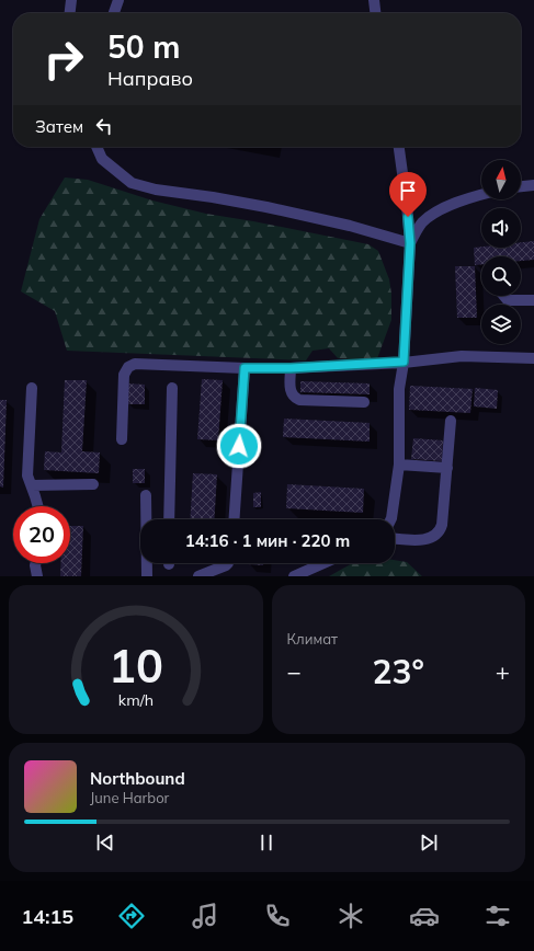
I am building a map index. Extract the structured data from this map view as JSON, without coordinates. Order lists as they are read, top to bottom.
{
  "north": "top",
  "page": {
    "turn": ["50 m", "Направо"],
    "then": "Затем",
    "limit": "20",
    "trip": "14:16 · 1 мин · 220 m",
    "tile": "Климат",
    "heat": ["−", "23°", "+"],
    "song": ["Northbound", "June Harbor"],
    "tabs": "14:15",
    "gauge": ["10", "km/h"]
  }
}
